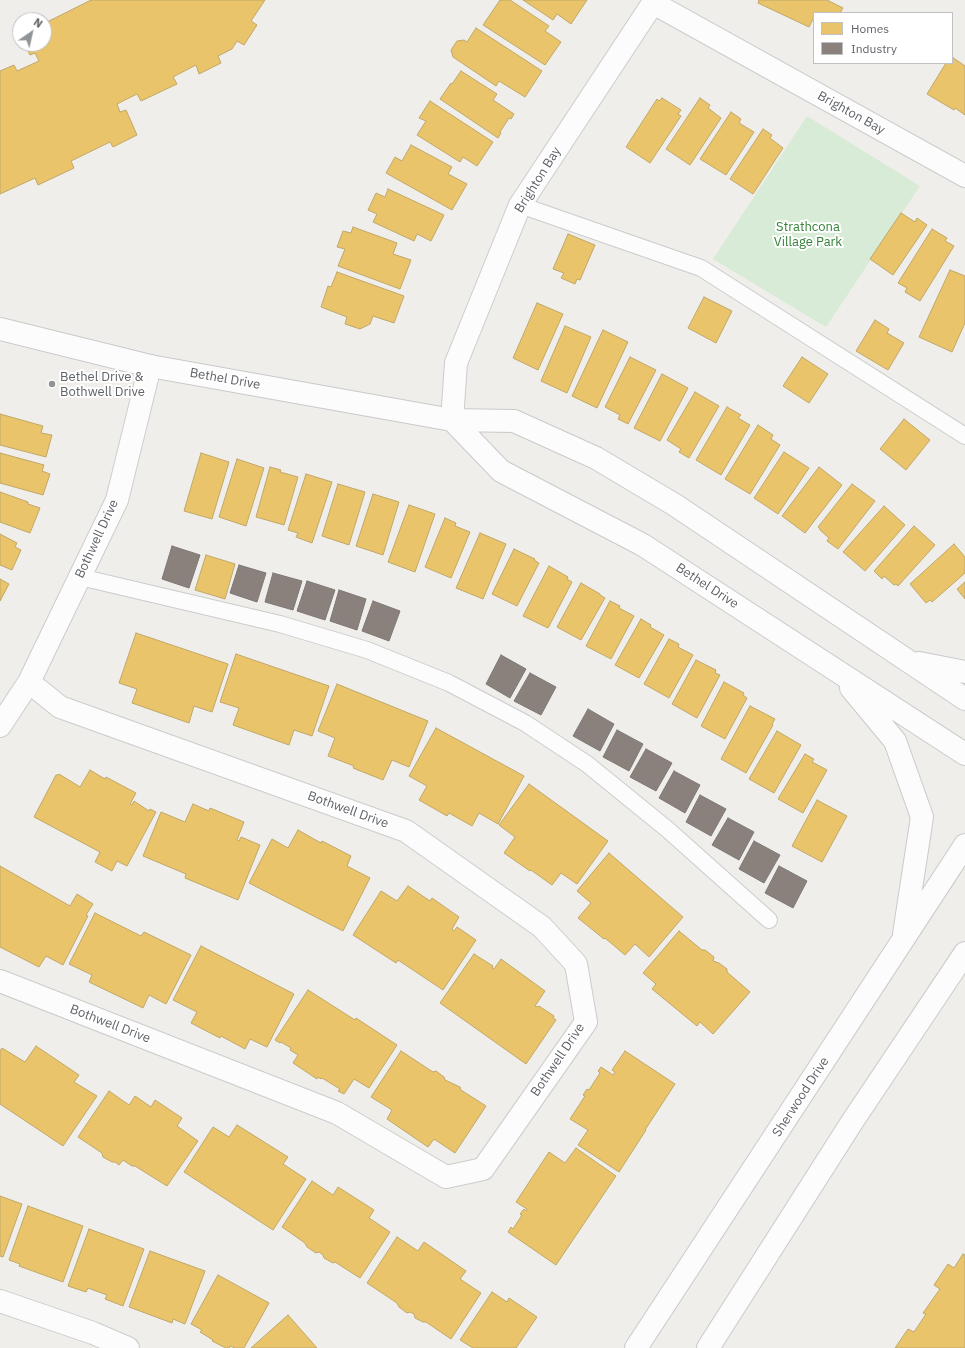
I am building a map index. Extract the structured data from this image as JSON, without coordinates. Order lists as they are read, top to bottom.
{
  "streets": {
    "street": [
      "Brighton Bay",
      "Bethel Drive",
      "Bothwell Drive",
      "Sherwood Drive"
    ]
  },
  "crossings": [
    ["Brighton Bay", "Bethel Drive"],
    ["Bethel Drive", "Bothwell Drive"]
  ],
  "parks": ["Strathcona Village Park"],
  "places": ["Bethel Drive & Bothwell Drive"],
  "legend": ["Homes", "Industry"],
  "north": "top right"
}
